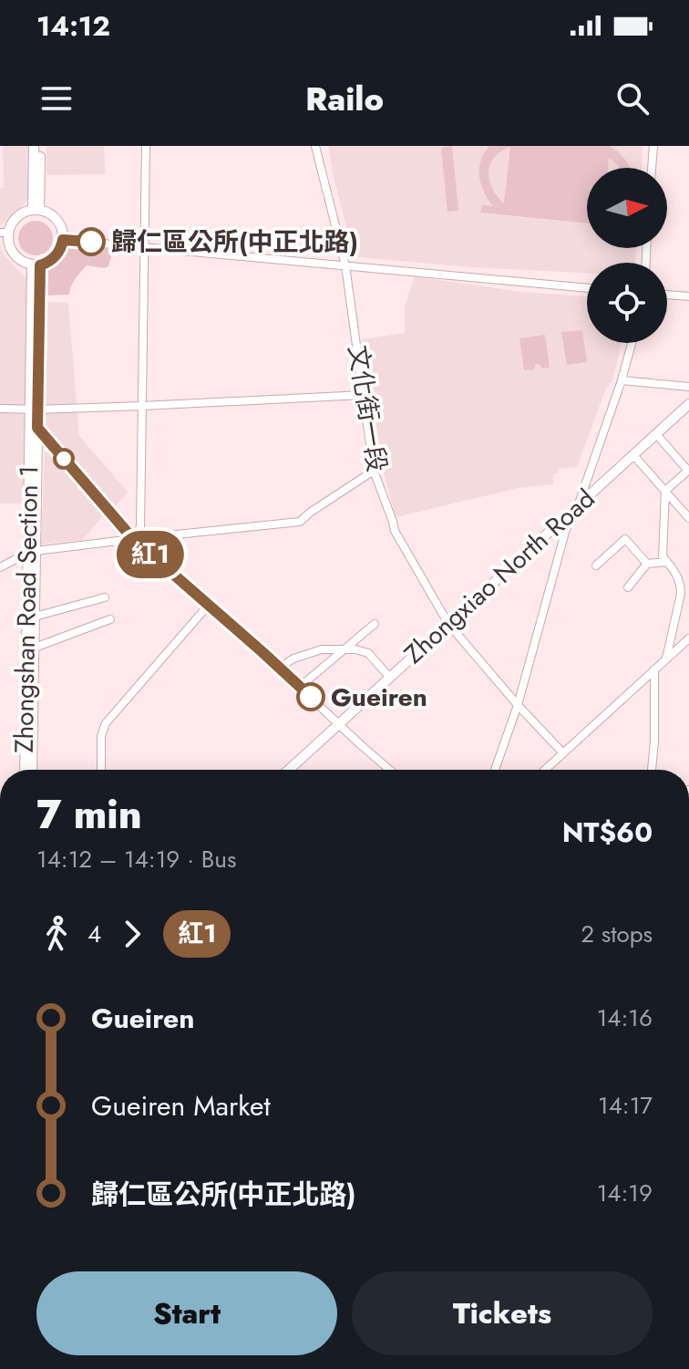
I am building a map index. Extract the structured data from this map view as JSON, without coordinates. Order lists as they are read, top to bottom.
{
  "streets": {
    "main road": ["Zhongxiao North Road", "Zhongshan Road Section 1"],
    "street": ["文化街一段"]
  },
  "crossings": [
    ["文化街一段", "Zhongxiao North Road"]
  ],
  "places": ["歸仁區公所(中正北路)", "Gueiren"],
  "lines": ["bus line 紅1"],
  "north": "right",
  "page": {
    "status": "14:12",
    "header": "Railo",
    "on_map": "紅1",
    "heading": ["7 min", "14:12 – 14:19 · Bus", "NT$60"],
    "legs": ["4", "紅1", "2 stops"],
    "list": [
      {
        "name": "Gueiren",
        "value": "14:16"
      },
      {
        "name": "Gueiren Market",
        "value": "14:17"
      },
      {
        "name": "歸仁區公所(中正北路)",
        "value": "14:19"
      }
    ],
    "buttons": ["Start", "Tickets"]
  }
}
